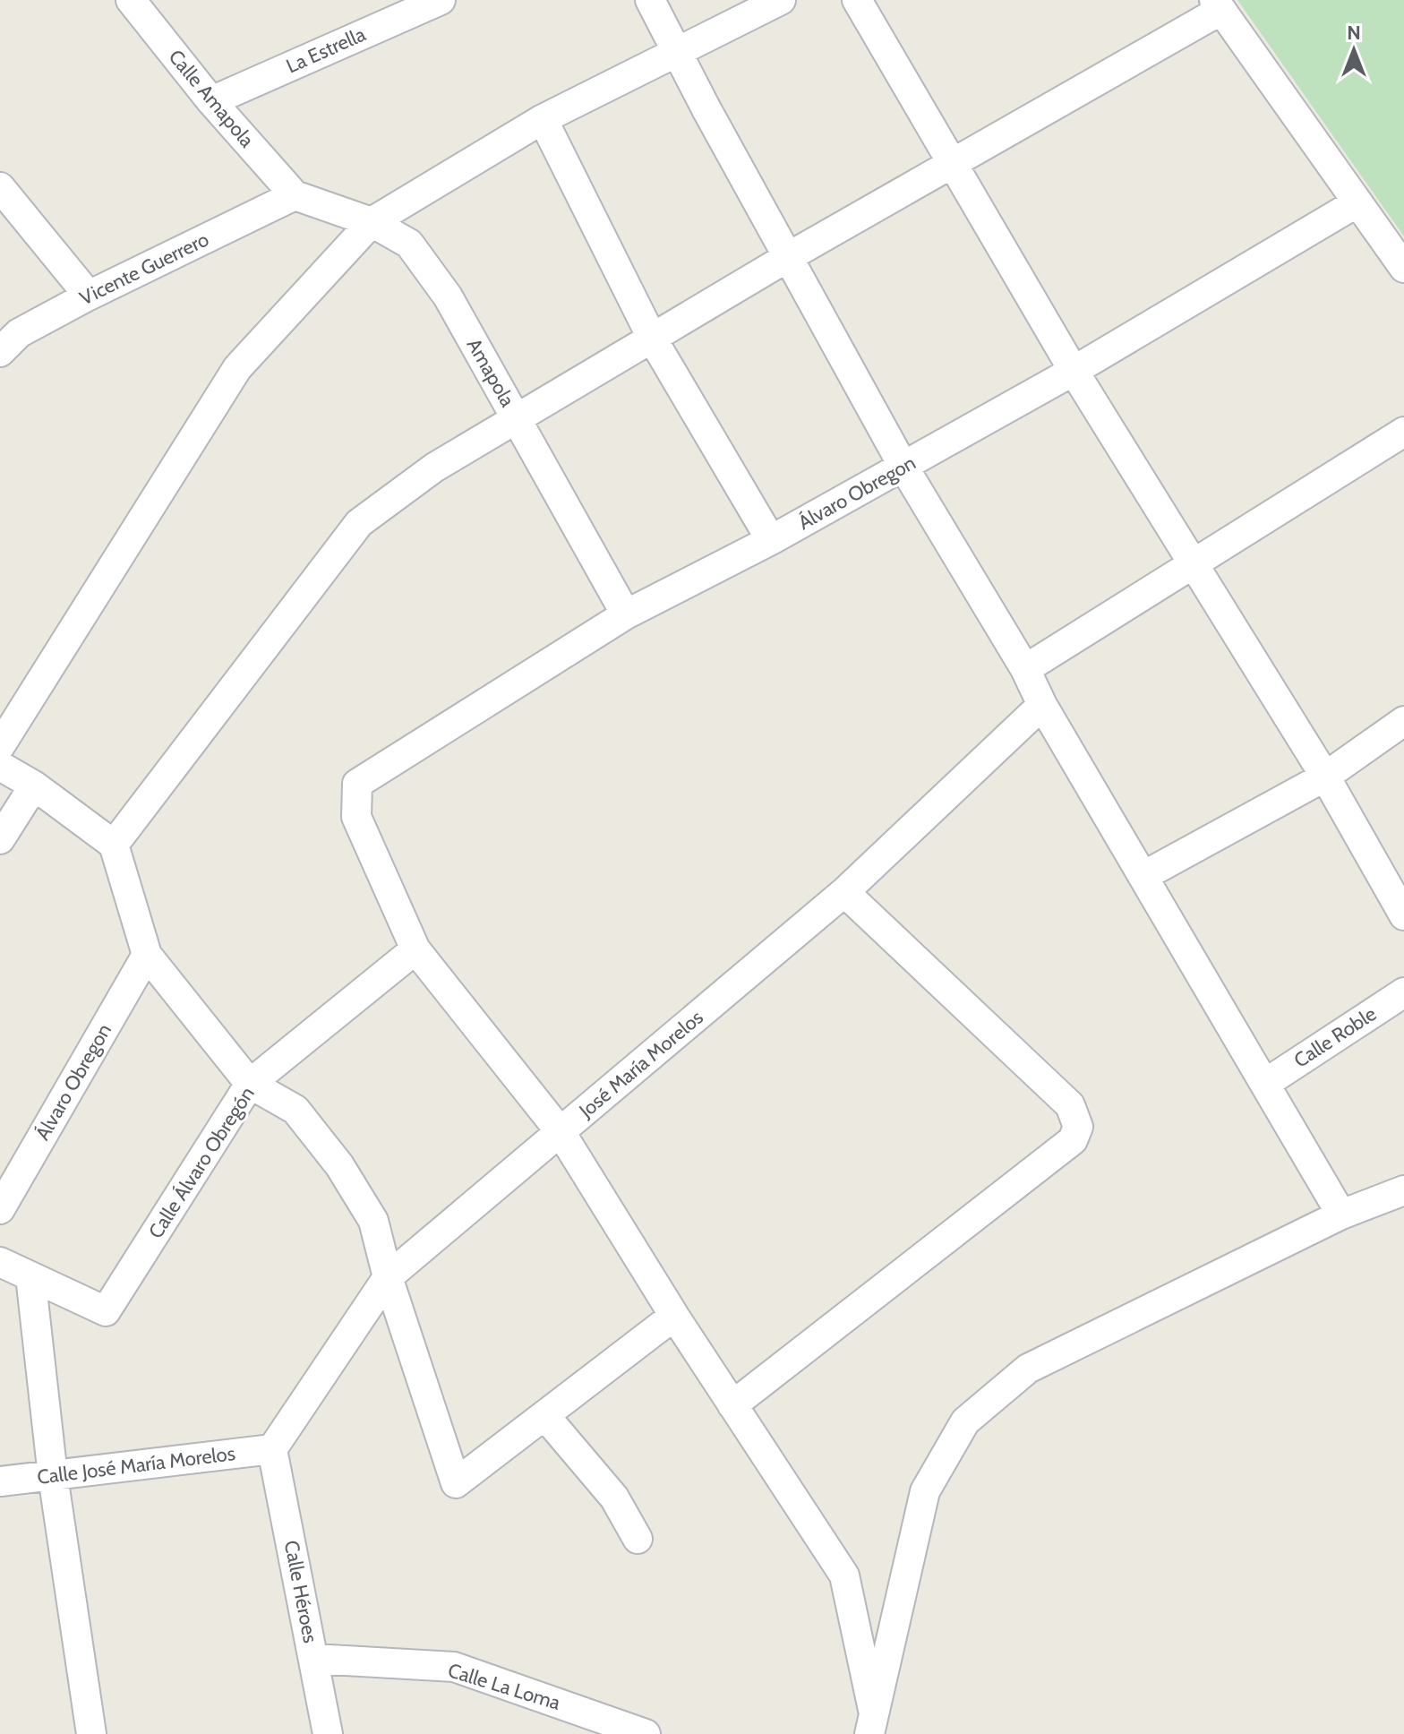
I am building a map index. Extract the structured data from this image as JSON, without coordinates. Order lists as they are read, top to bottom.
{
  "streets": {
    "street": [
      "La Estrella",
      "Calle Amapola",
      "Vicente Guerrero",
      "Amapola",
      "Álvaro Obregon",
      "Calle Roble",
      "José María Morelos",
      "Calle Álvaro Obregón",
      "Calle José María Morelos",
      "Calle Héroes",
      "Calle La Loma"
    ]
  },
  "crossings": [
    ["La Estrella", "Calle Amapola"],
    ["Calle Amapola", "Vicente Guerrero"],
    ["Calle Amapola", "Amapola"],
    ["Vicente Guerrero", "Amapola"],
    ["Amapola", "Álvaro Obregon"],
    ["Álvaro Obregon", "Calle Álvaro Obregón"],
    ["José María Morelos", "Calle José María Morelos"],
    ["José María Morelos", "Calle Héroes"],
    ["Calle José María Morelos", "Calle Héroes"],
    ["Calle Héroes", "Calle La Loma"]
  ],
  "north": "top"
}
